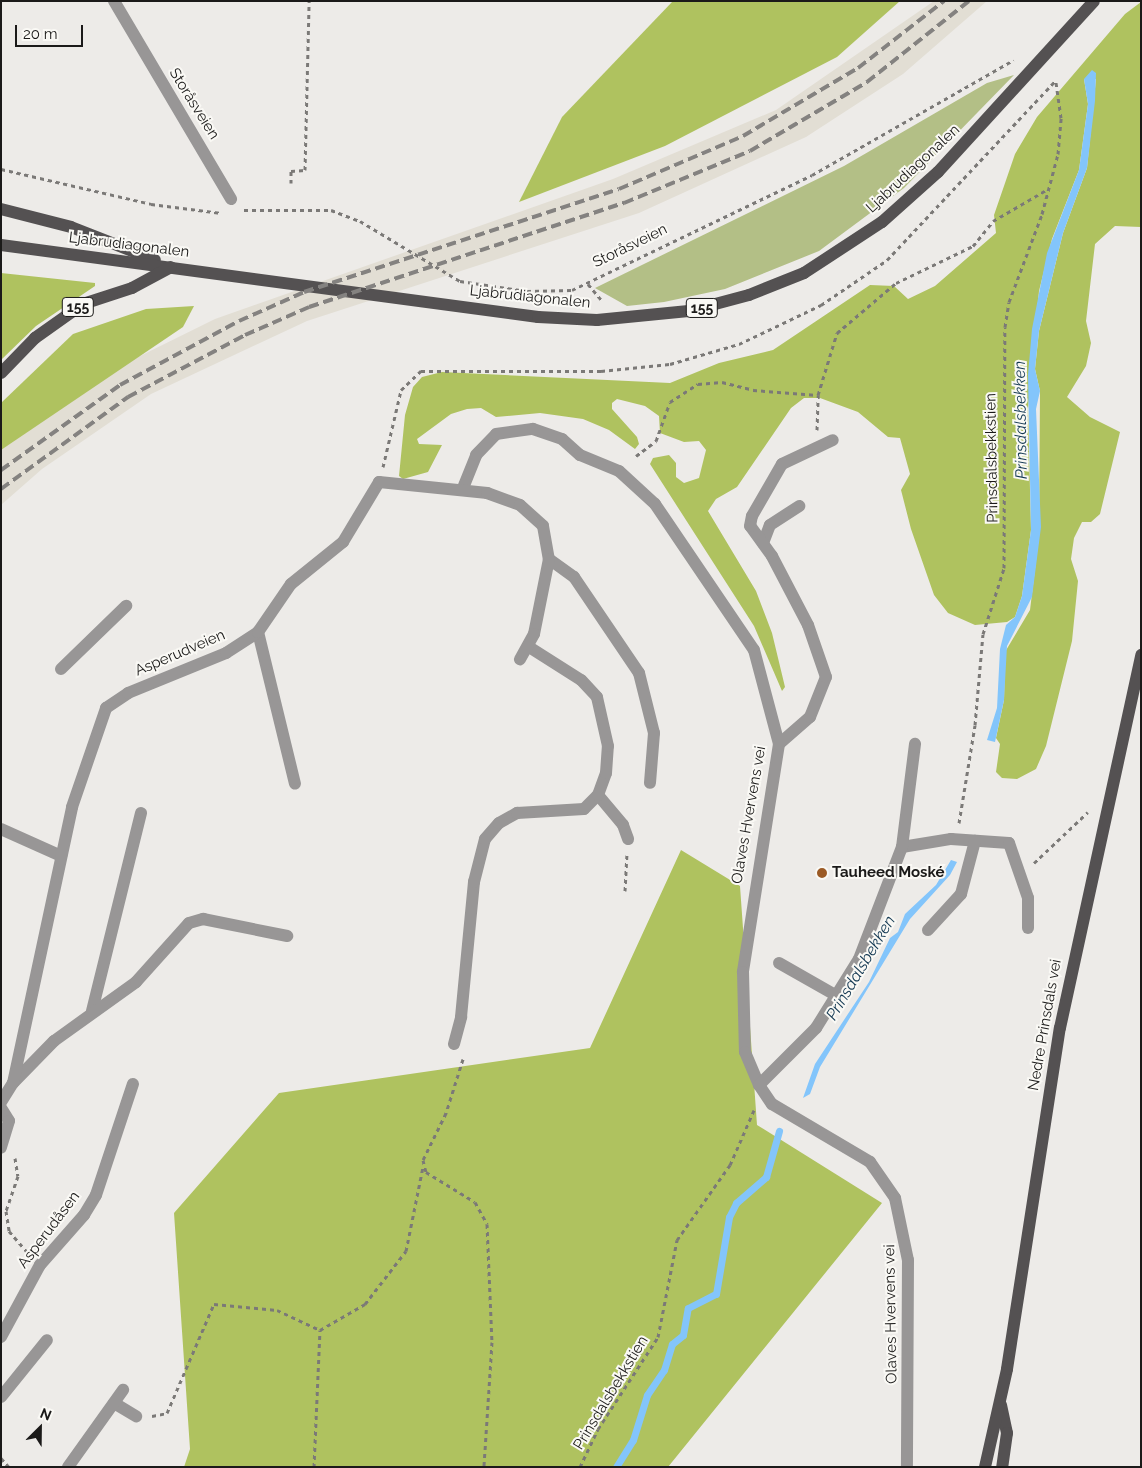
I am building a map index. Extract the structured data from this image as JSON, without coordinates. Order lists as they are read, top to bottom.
{
  "streets": {
    "main road": ["Ljabrudiagonalen", "155", "Nedre Prinsdals vei"],
    "street": [
      "Storåsveien",
      "Asperudveien",
      "Olaves Hvervens vei",
      "Asperudåsen"
    ],
    "path": ["Prinsdalsbekkstien"]
  },
  "crossings": [
    ["Ljabrudiagonalen", "155"],
    ["Prinsdalsbekkstien", "Olaves Hvervens vei"]
  ],
  "water": ["Prinsdalsbekken"],
  "places": ["Tauheed Moské"],
  "scale_bar": "20 m",
  "north": "top right"
}
